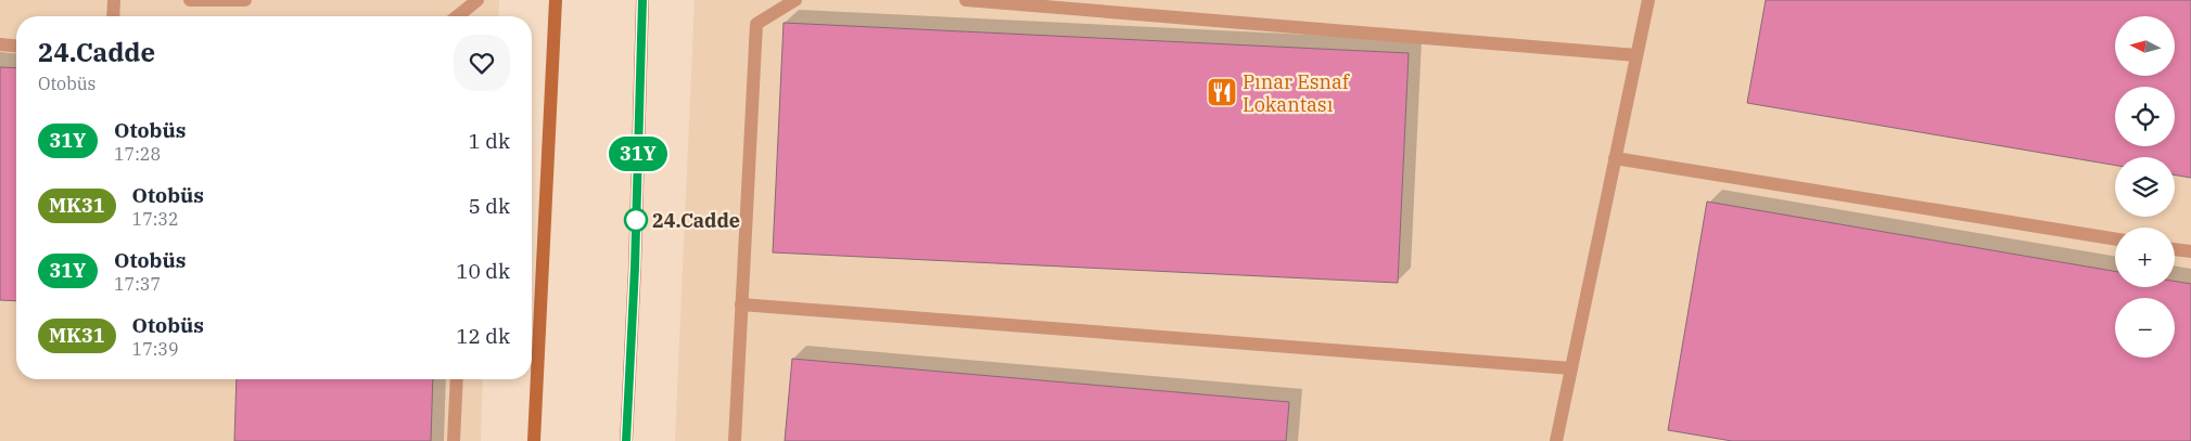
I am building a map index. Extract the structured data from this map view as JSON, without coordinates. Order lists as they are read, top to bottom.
{
  "places": {
    "restaurant": ["Pınar Esnaf Lokantası"],
    "other": ["24.Cadde"]
  },
  "lines": ["bus line 31Y"],
  "north": "left",
  "page": {
    "on_map": "31Y",
    "map_buttons": ["+", "−"],
    "heading": ["24.Cadde", "Otobüs"],
    "list": [
      {
        "mark": "31Y",
        "name": "Otobüs",
        "note": "17:28",
        "value": "1 dk"
      },
      {
        "mark": "MK31",
        "name": "Otobüs",
        "note": "17:32",
        "value": "5 dk"
      },
      {
        "mark": "31Y",
        "name": "Otobüs",
        "note": "17:37",
        "value": "10 dk"
      },
      {
        "mark": "MK31",
        "name": "Otobüs",
        "note": "17:39",
        "value": "12 dk"
      }
    ]
  }
}
